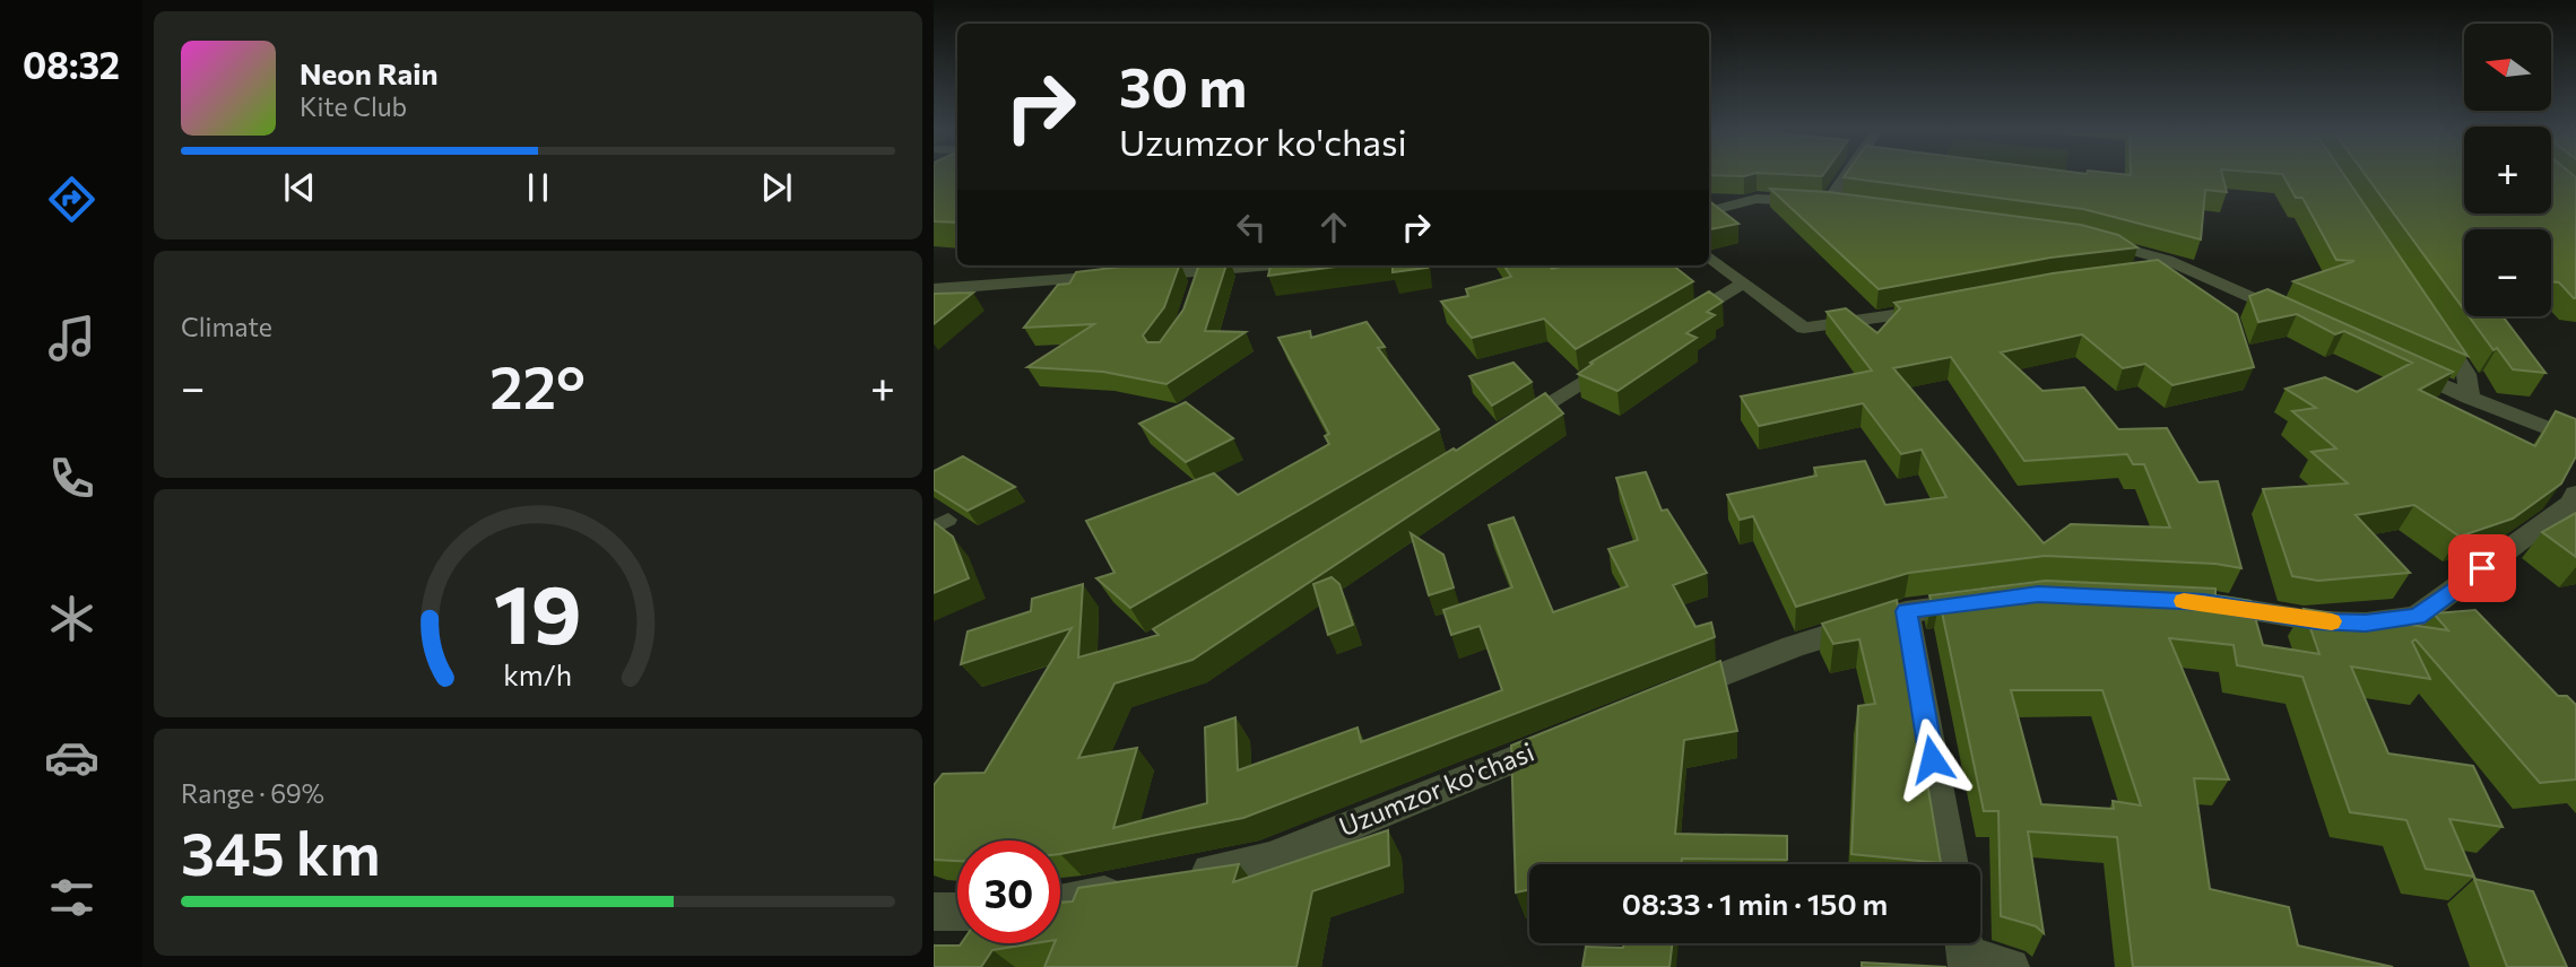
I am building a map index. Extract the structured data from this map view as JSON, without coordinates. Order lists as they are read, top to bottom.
{
  "streets": {
    "street": ["Uzumzor ko'chasi"]
  },
  "north": "left",
  "page": {
    "tabs": "08:32",
    "map_buttons": ["+", "−"],
    "turn": ["30 m", "Uzumzor ko'chasi"],
    "song": ["Neon Rain", "Kite Club"],
    "tile": [
      "Climate",
      ["Range · 69%", "345 km"]
    ],
    "heat": ["−", "22°", "+"],
    "limit": "30",
    "trip": "08:33 · 1 min · 150 m",
    "gauge": ["19", "km/h"]
  }
}
